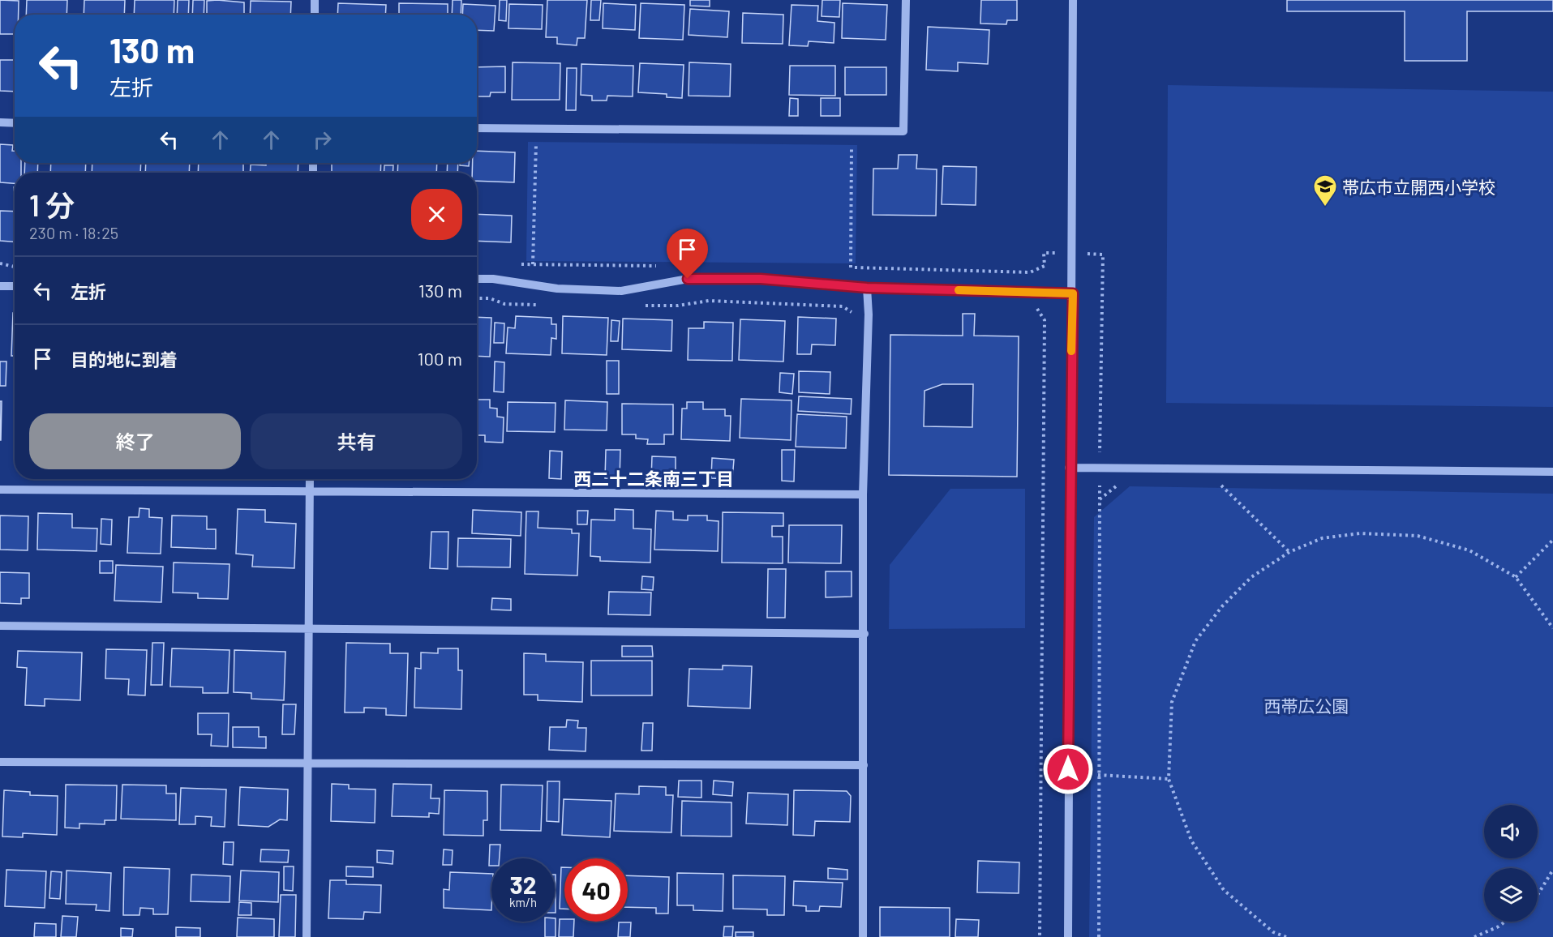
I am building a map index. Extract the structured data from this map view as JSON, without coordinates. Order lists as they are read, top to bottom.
{
  "districts": ["西二十二条南三丁目"],
  "parks": ["西帯広公園"],
  "places": {
    "school or university": ["帯広市立開西小学校"]
  },
  "page": {
    "turn": ["130 m", "左折"],
    "heading": ["1 分", "230 m · 18:25"],
    "list": [
      {
        "name": "左折",
        "value": "130 m"
      },
      {
        "name": "目的地に到着",
        "value": "100 m"
      }
    ],
    "buttons": ["終了", "共有"],
    "speed": "32 km/h",
    "limit": "40"
  }
}
